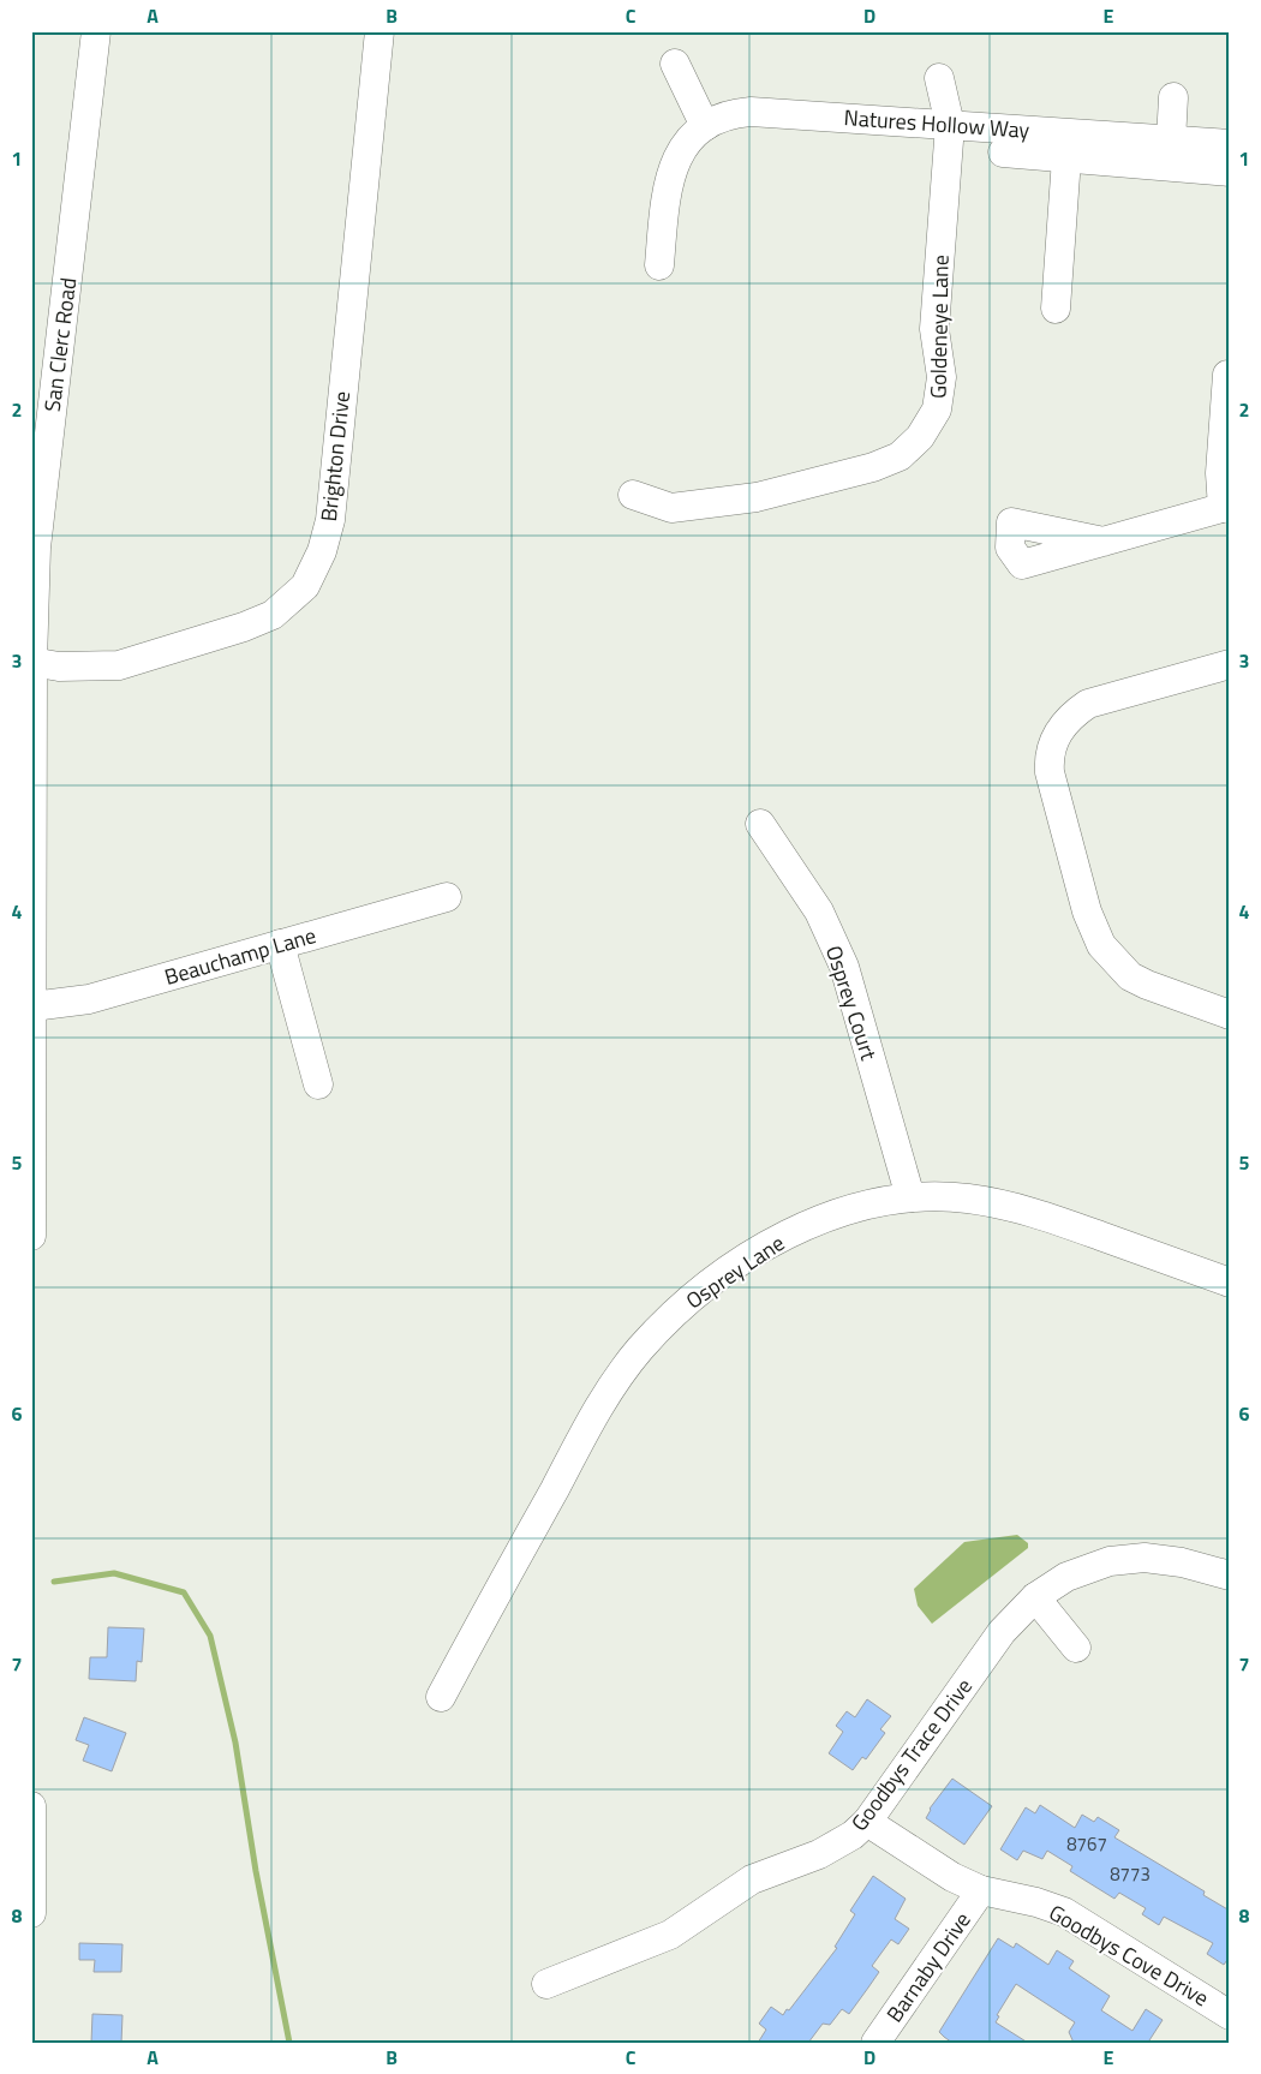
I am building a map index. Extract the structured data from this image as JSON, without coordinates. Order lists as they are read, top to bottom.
{
  "streets": {
    "street": [
      "Natures Hollow Way",
      "Goldeneye Lane",
      "San Clerc Road",
      "Brighton Drive",
      "Beauchamp Lane",
      "Osprey Court",
      "Osprey Lane",
      "Goodbys Trace Drive",
      "Goodbys Cove Drive",
      "Barnaby Drive"
    ]
  },
  "crossings": [
    ["Natures Hollow Way", "Goldeneye Lane"],
    ["San Clerc Road", "Brighton Drive"],
    ["San Clerc Road", "Beauchamp Lane"],
    ["Osprey Court", "Osprey Lane"],
    ["Goodbys Trace Drive", "Goodbys Cove Drive"],
    ["Goodbys Cove Drive", "Barnaby Drive"]
  ],
  "house_numbers": ["8767", "8773"],
  "grid": {
    "columns": [
      "A",
      "B",
      "C",
      "D",
      "E"
    ],
    "rows": [
      "1",
      "2",
      "3",
      "4",
      "5",
      "6",
      "7",
      "8"
    ]
  }
}
